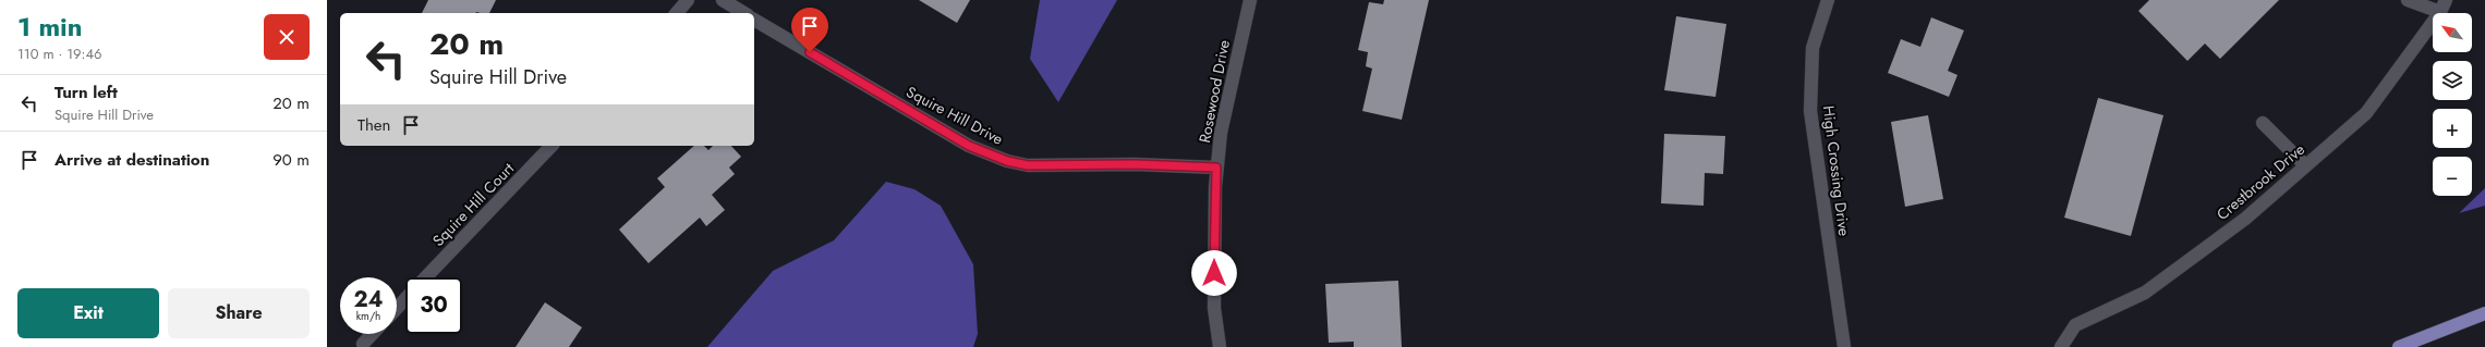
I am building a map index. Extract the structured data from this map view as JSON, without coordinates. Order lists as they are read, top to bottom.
{
  "streets": {
    "street": [
      "Rosewood Drive",
      "Squire Hill Drive",
      "High Crossing Drive",
      "Crestbrook Drive",
      "Squire Hill Court"
    ]
  },
  "crossings": [
    ["Rosewood Drive", "Squire Hill Drive"]
  ],
  "north": "top left",
  "page": {
    "heading": ["1 min", "110 m · 19:46"],
    "map_buttons": ["+", "−"],
    "turn": ["20 m", "Squire Hill Drive"],
    "list": [
      {
        "name": "Turn left",
        "note": "Squire Hill Drive",
        "value": "20 m"
      },
      {
        "name": "Arrive at destination",
        "value": "90 m"
      }
    ],
    "then": "Then",
    "speed": "24 km/h",
    "limit": "30",
    "buttons": ["Exit", "Share"]
  }
}
